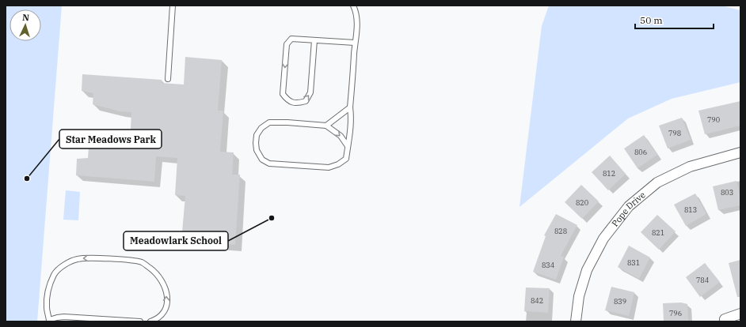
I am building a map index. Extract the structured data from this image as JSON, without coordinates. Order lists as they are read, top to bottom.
{
  "streets": {
    "street": ["Pope Drive"]
  },
  "places": ["Star Meadows Park", "Meadowlark School"],
  "house_numbers": [
    "790",
    "798",
    "806",
    "812",
    "803",
    "820",
    "813",
    "828",
    "821",
    "831",
    "834",
    "784",
    "842",
    "839",
    "796"
  ],
  "scale_bar": "50 m",
  "north": "top"
}
